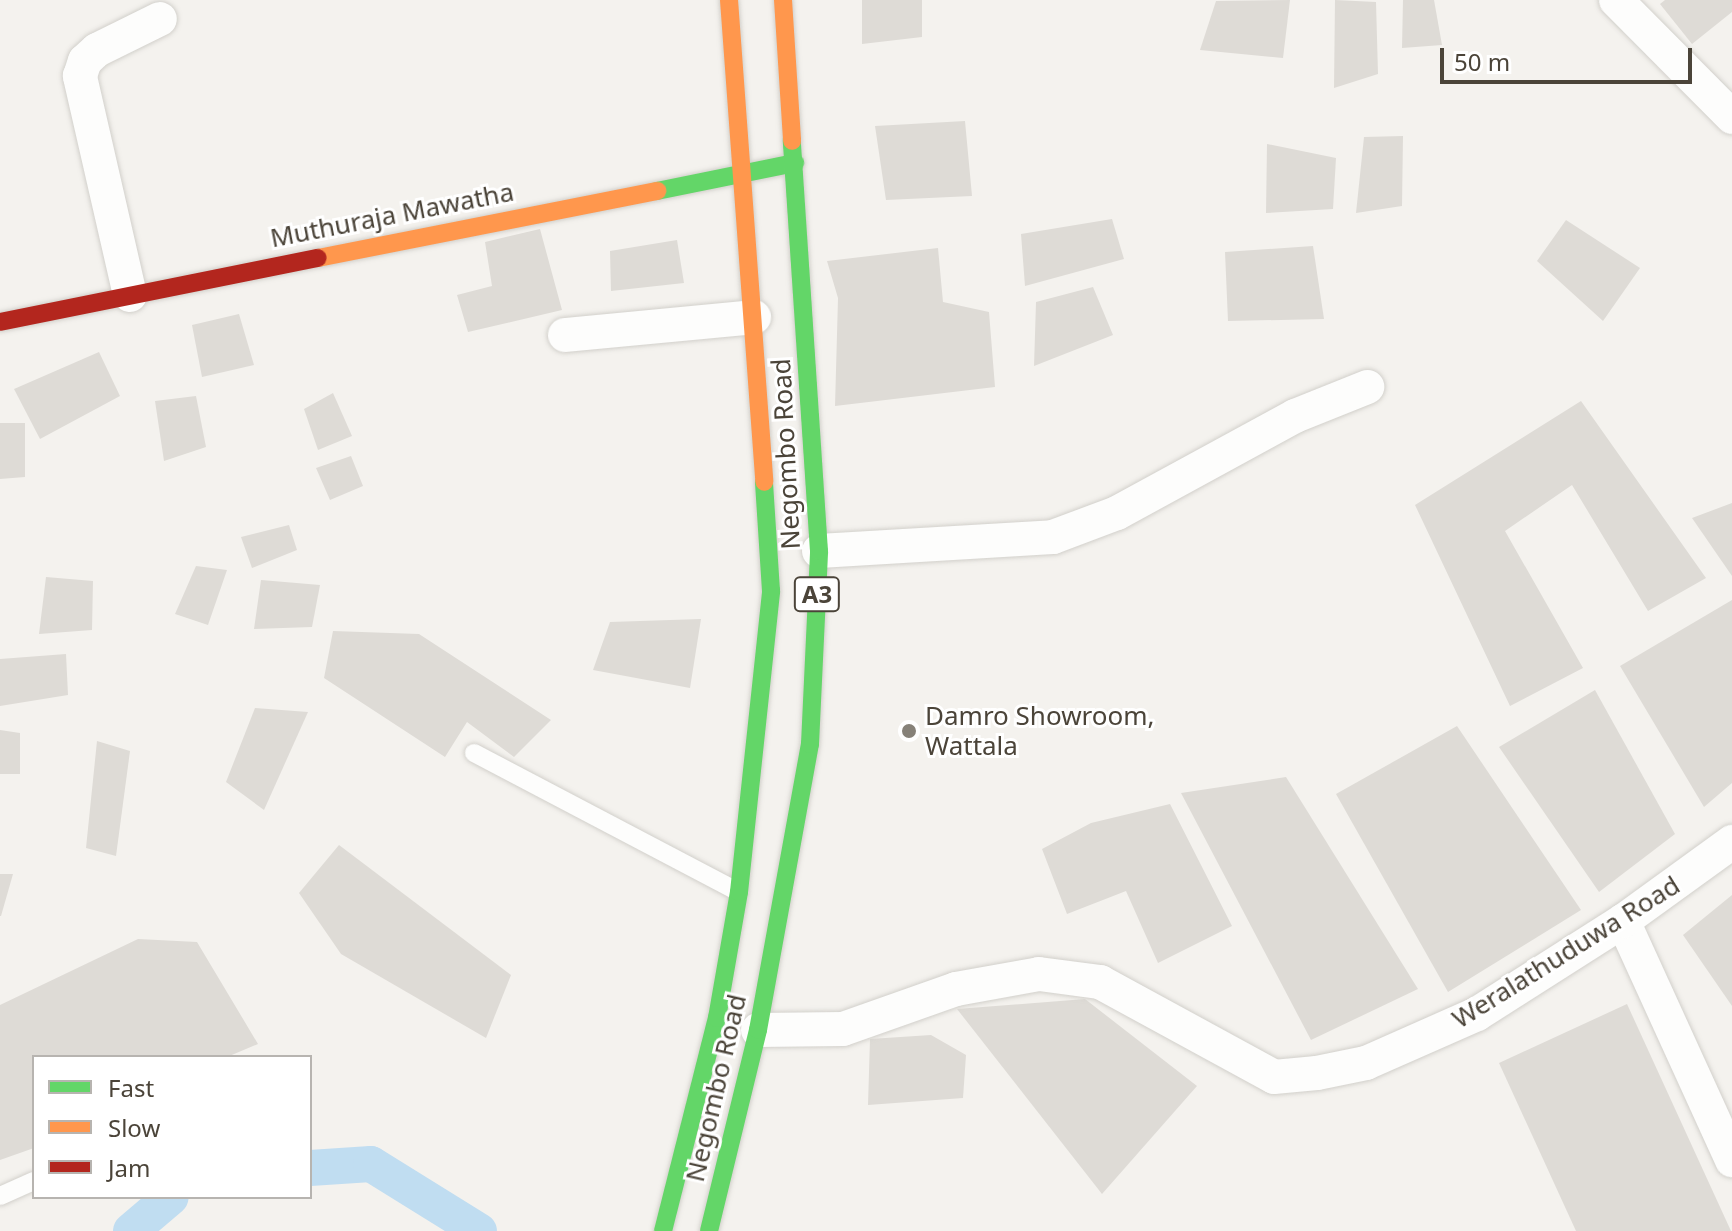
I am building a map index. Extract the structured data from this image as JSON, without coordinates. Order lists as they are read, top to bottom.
{
  "streets": {
    "main road": ["Muthuraja Mawatha", "Negombo Road", "A3"],
    "street": ["Weralathuduwa Road"]
  },
  "crossings": [
    ["Muthuraja Mawatha", "Negombo Road"],
    ["Negombo Road", "Weralathuduwa Road"]
  ],
  "places": ["Damro Showroom, Wattala"],
  "legend": ["Fast", "Slow", "Jam"],
  "scale_bar": "50 m"
}
